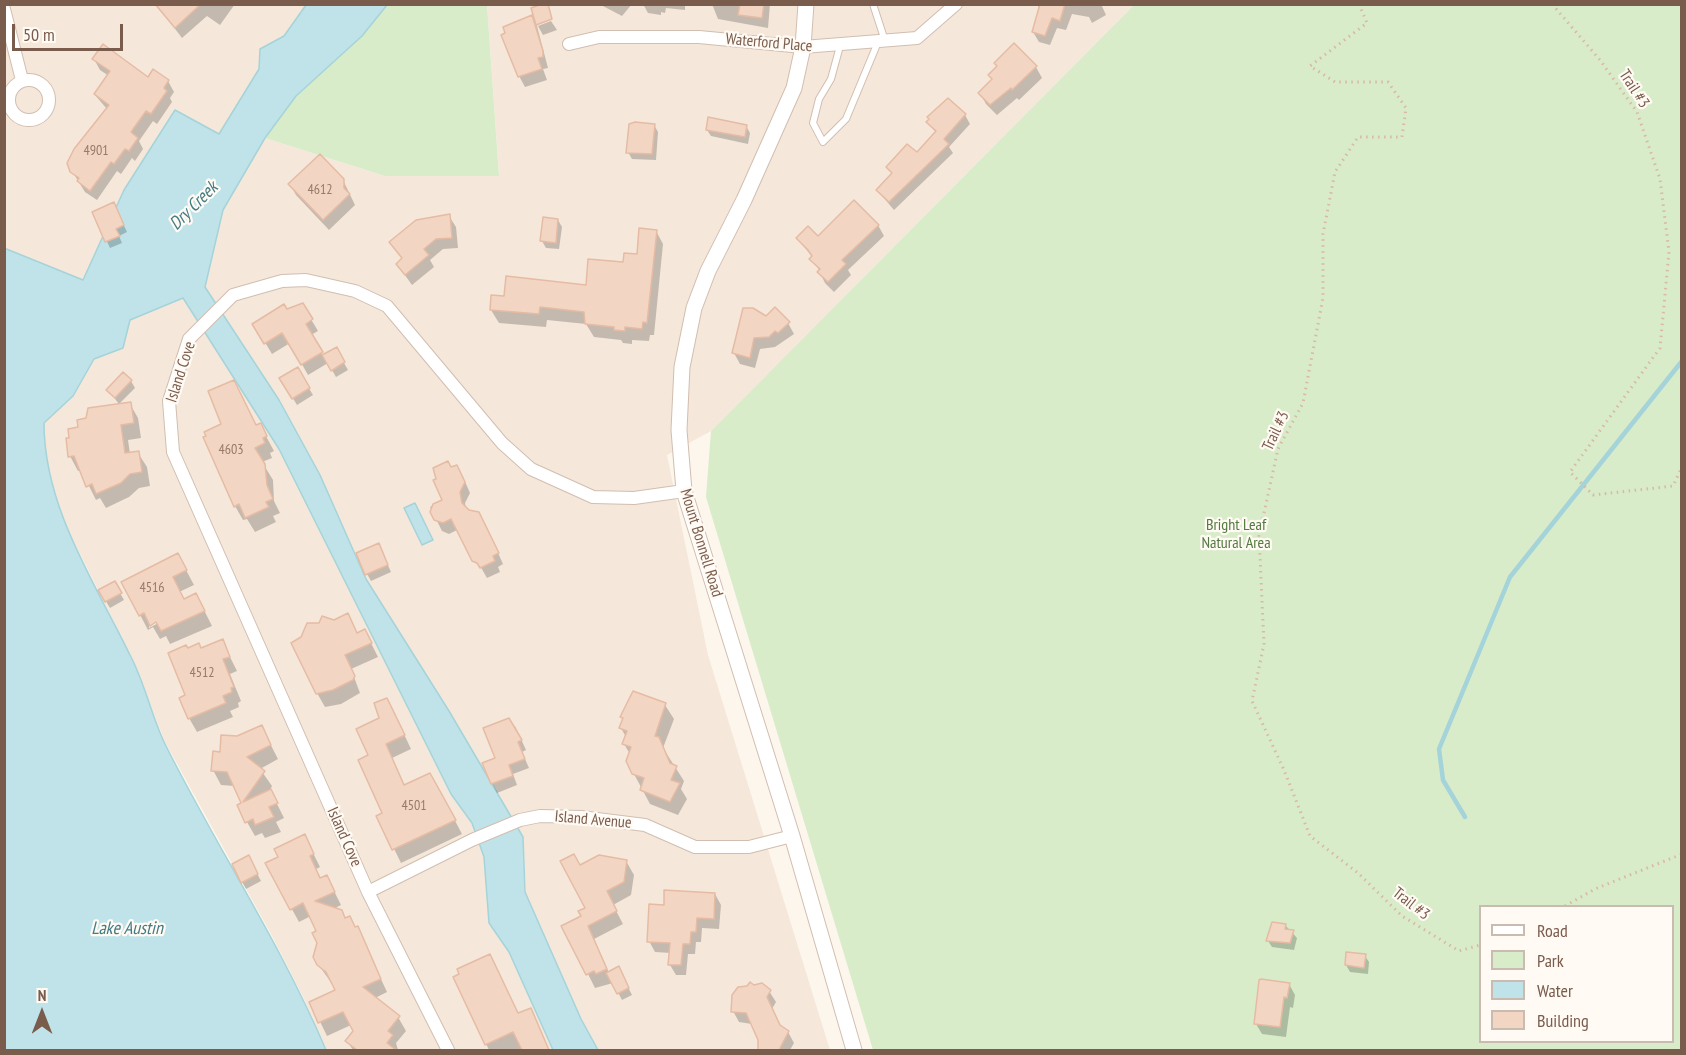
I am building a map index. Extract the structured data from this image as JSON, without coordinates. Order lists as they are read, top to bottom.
{
  "streets": {
    "street": [
      "Waterford Place",
      "Island Cove",
      "Mount Bonnell Road",
      "Island Avenue"
    ],
    "path": ["Trail #3"]
  },
  "crossings": [
    ["Waterford Place", "Mount Bonnell Road"],
    ["Island Cove", "Mount Bonnell Road"],
    ["Island Cove", "Island Avenue"],
    ["Mount Bonnell Road", "Island Avenue"]
  ],
  "water": ["Dry Creek", "Lake Austin"],
  "parks": ["Bright Leaf Natural Area"],
  "house_numbers": [
    "4901",
    "4612",
    "4603",
    "4516",
    "4512",
    "4501"
  ],
  "legend": [
    "Road",
    "Park",
    "Water",
    "Building"
  ],
  "scale_bar": "50 m",
  "north": "top"
}
